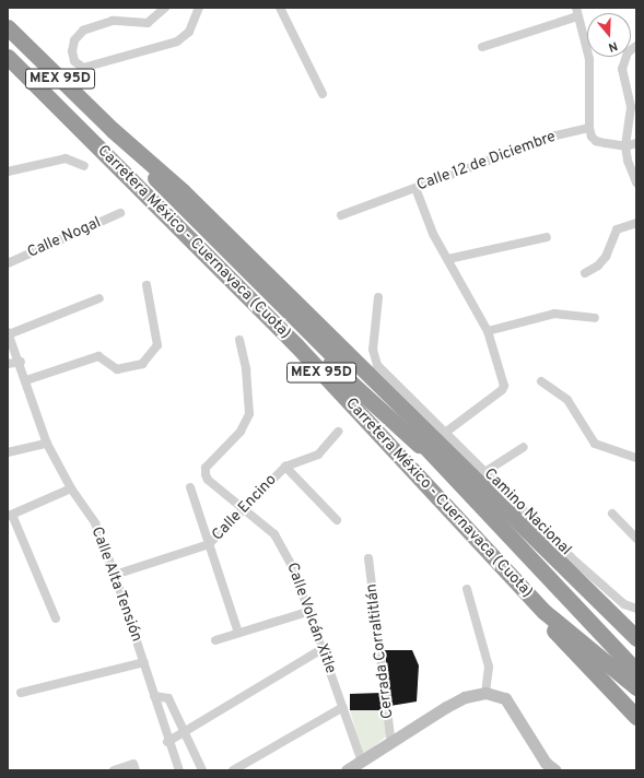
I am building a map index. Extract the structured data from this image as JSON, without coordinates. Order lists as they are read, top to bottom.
{
  "streets": {
    "highway": ["MEX 95D", "Carretera México - Cuernavaca (Cuota)"],
    "street": [
      "Calle 12 de Diciembre",
      "Calle Nogal",
      "Calle Encino",
      "Camino Nacional",
      "Calle Alta Tensión",
      "Calle Volcán Xitle",
      "Cerrada Corraltitlán"
    ]
  },
  "crossings": [
    ["Calle Encino", "Calle Alta Tensión"],
    ["Calle Encino", "Calle Volcán Xitle"]
  ],
  "north": "bottom"
}
